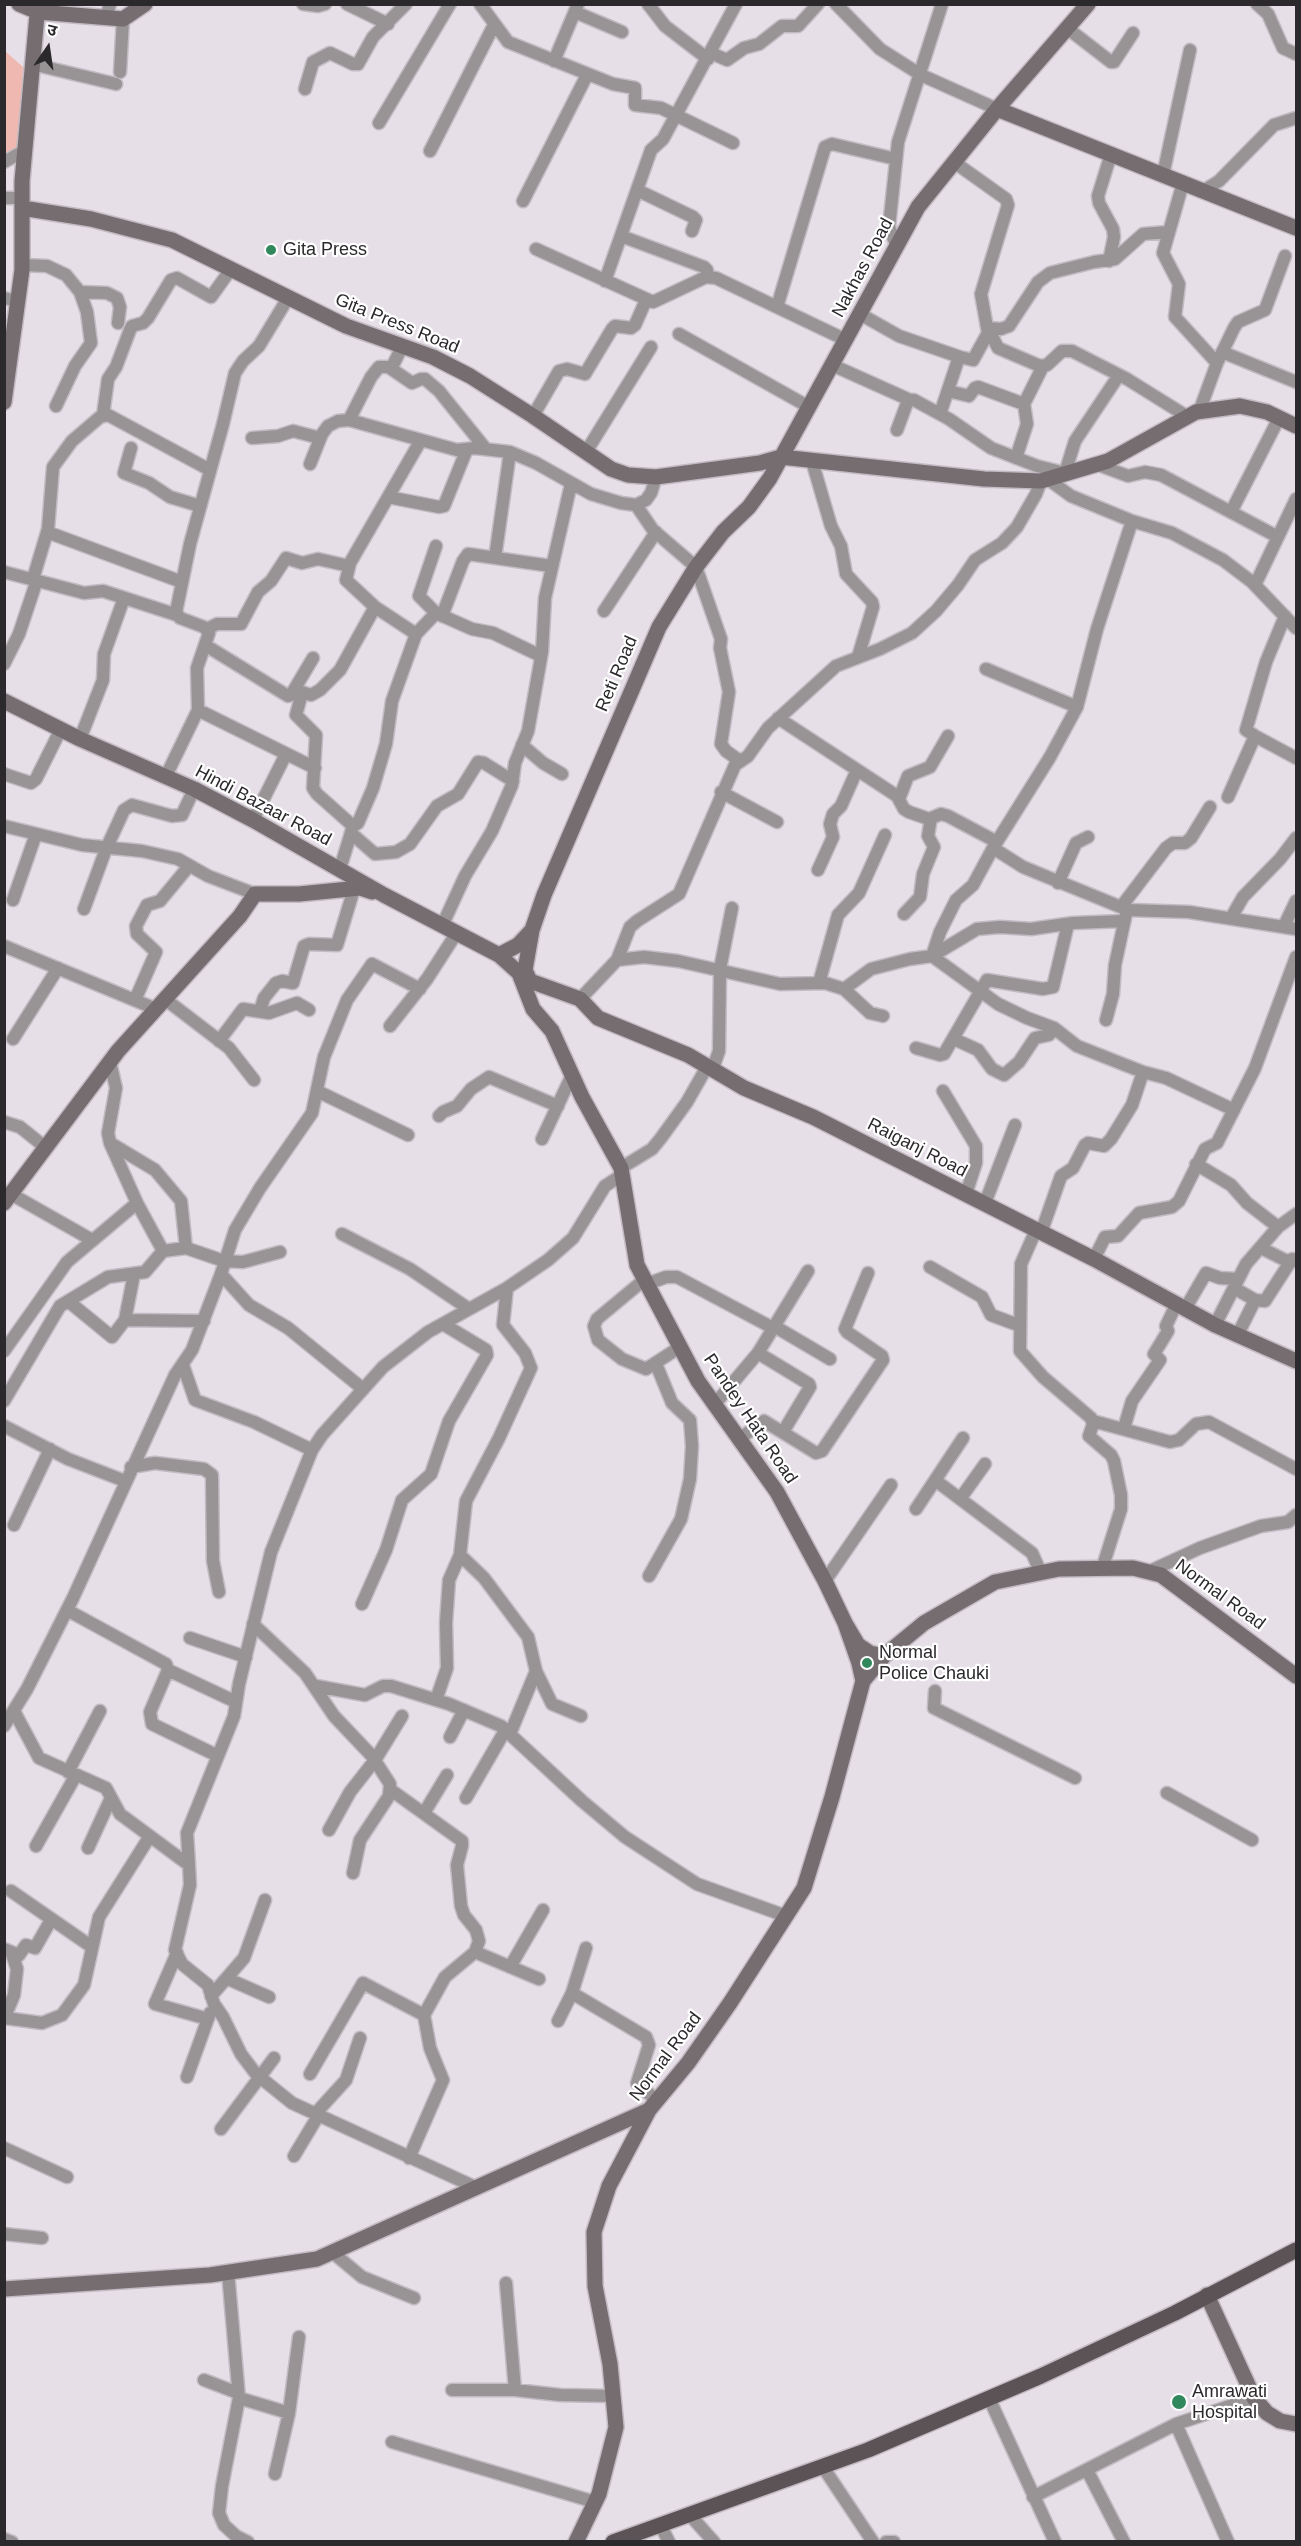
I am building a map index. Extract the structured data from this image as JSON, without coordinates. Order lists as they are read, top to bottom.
{
  "streets": {
    "main road": [
      "Nakhas Road",
      "Gita Press Road",
      "Reti Road",
      "Hindi Bazaar Road",
      "Raiganj Road",
      "Pandey Hata Road",
      "Normal Road"
    ]
  },
  "crossings": [
    ["Nakhas Road", "Gita Press Road"],
    ["Nakhas Road", "Reti Road"],
    ["Gita Press Road", "Reti Road"],
    ["Reti Road", "Hindi Bazaar Road"],
    ["Reti Road", "Raiganj Road"],
    ["Reti Road", "Pandey Hata Road"],
    ["Hindi Bazaar Road", "Raiganj Road"],
    ["Hindi Bazaar Road", "Pandey Hata Road"],
    ["Raiganj Road", "Pandey Hata Road"]
  ],
  "places": ["Gita Press", "Normal Police Chauki", "Amrawati Hospital"],
  "north": "top"
}
